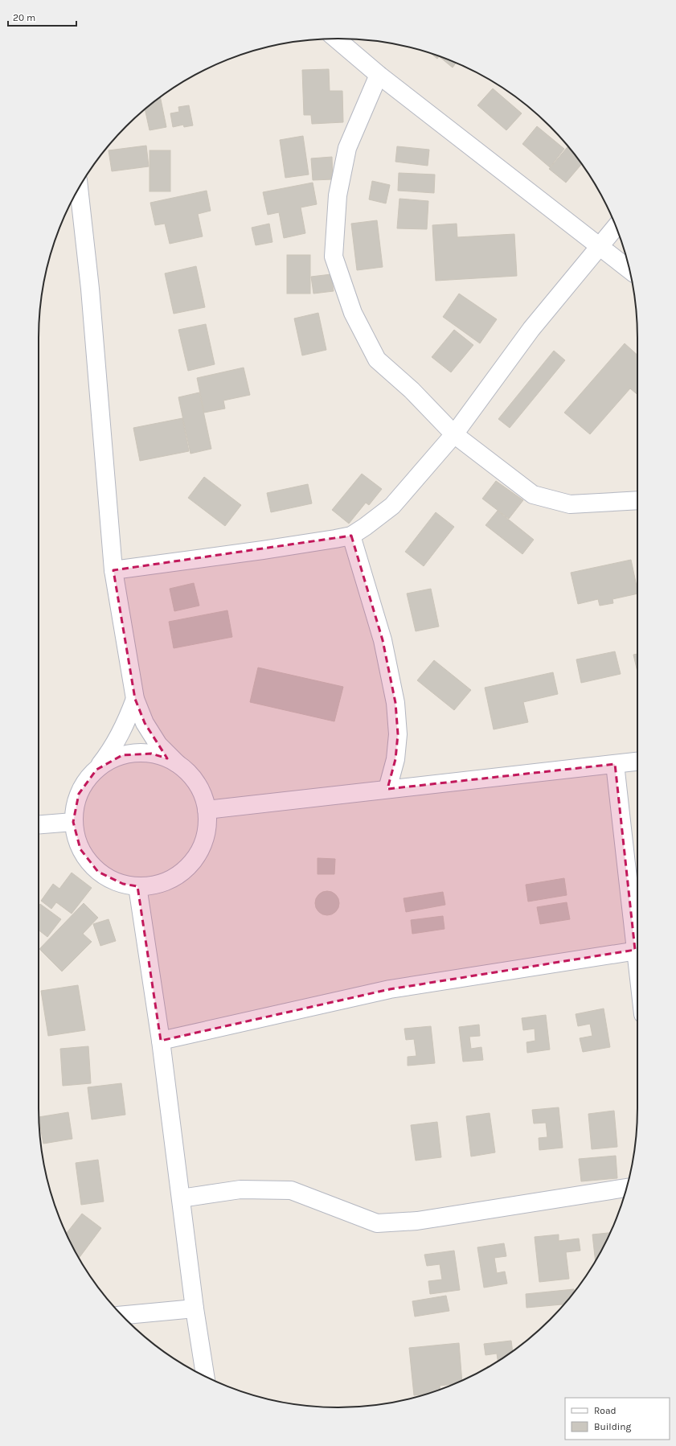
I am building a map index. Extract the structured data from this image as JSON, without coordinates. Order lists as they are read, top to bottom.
{
  "legend": ["Road", "Building"],
  "scale_bar": "20 m"
}
